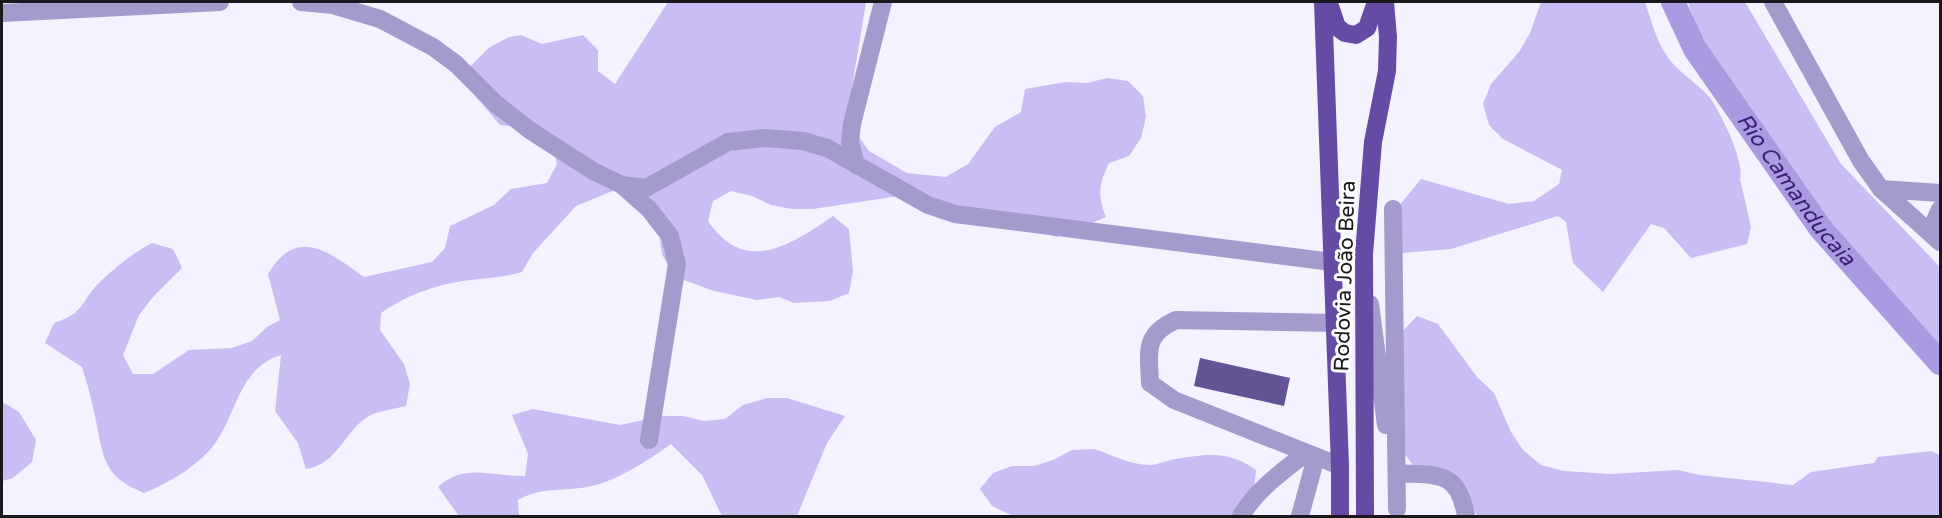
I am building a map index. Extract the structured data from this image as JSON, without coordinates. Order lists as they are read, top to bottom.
{
  "streets": {
    "main road": ["Rodovia João Beira"]
  },
  "water": ["Rio Camanducaia"]
}
